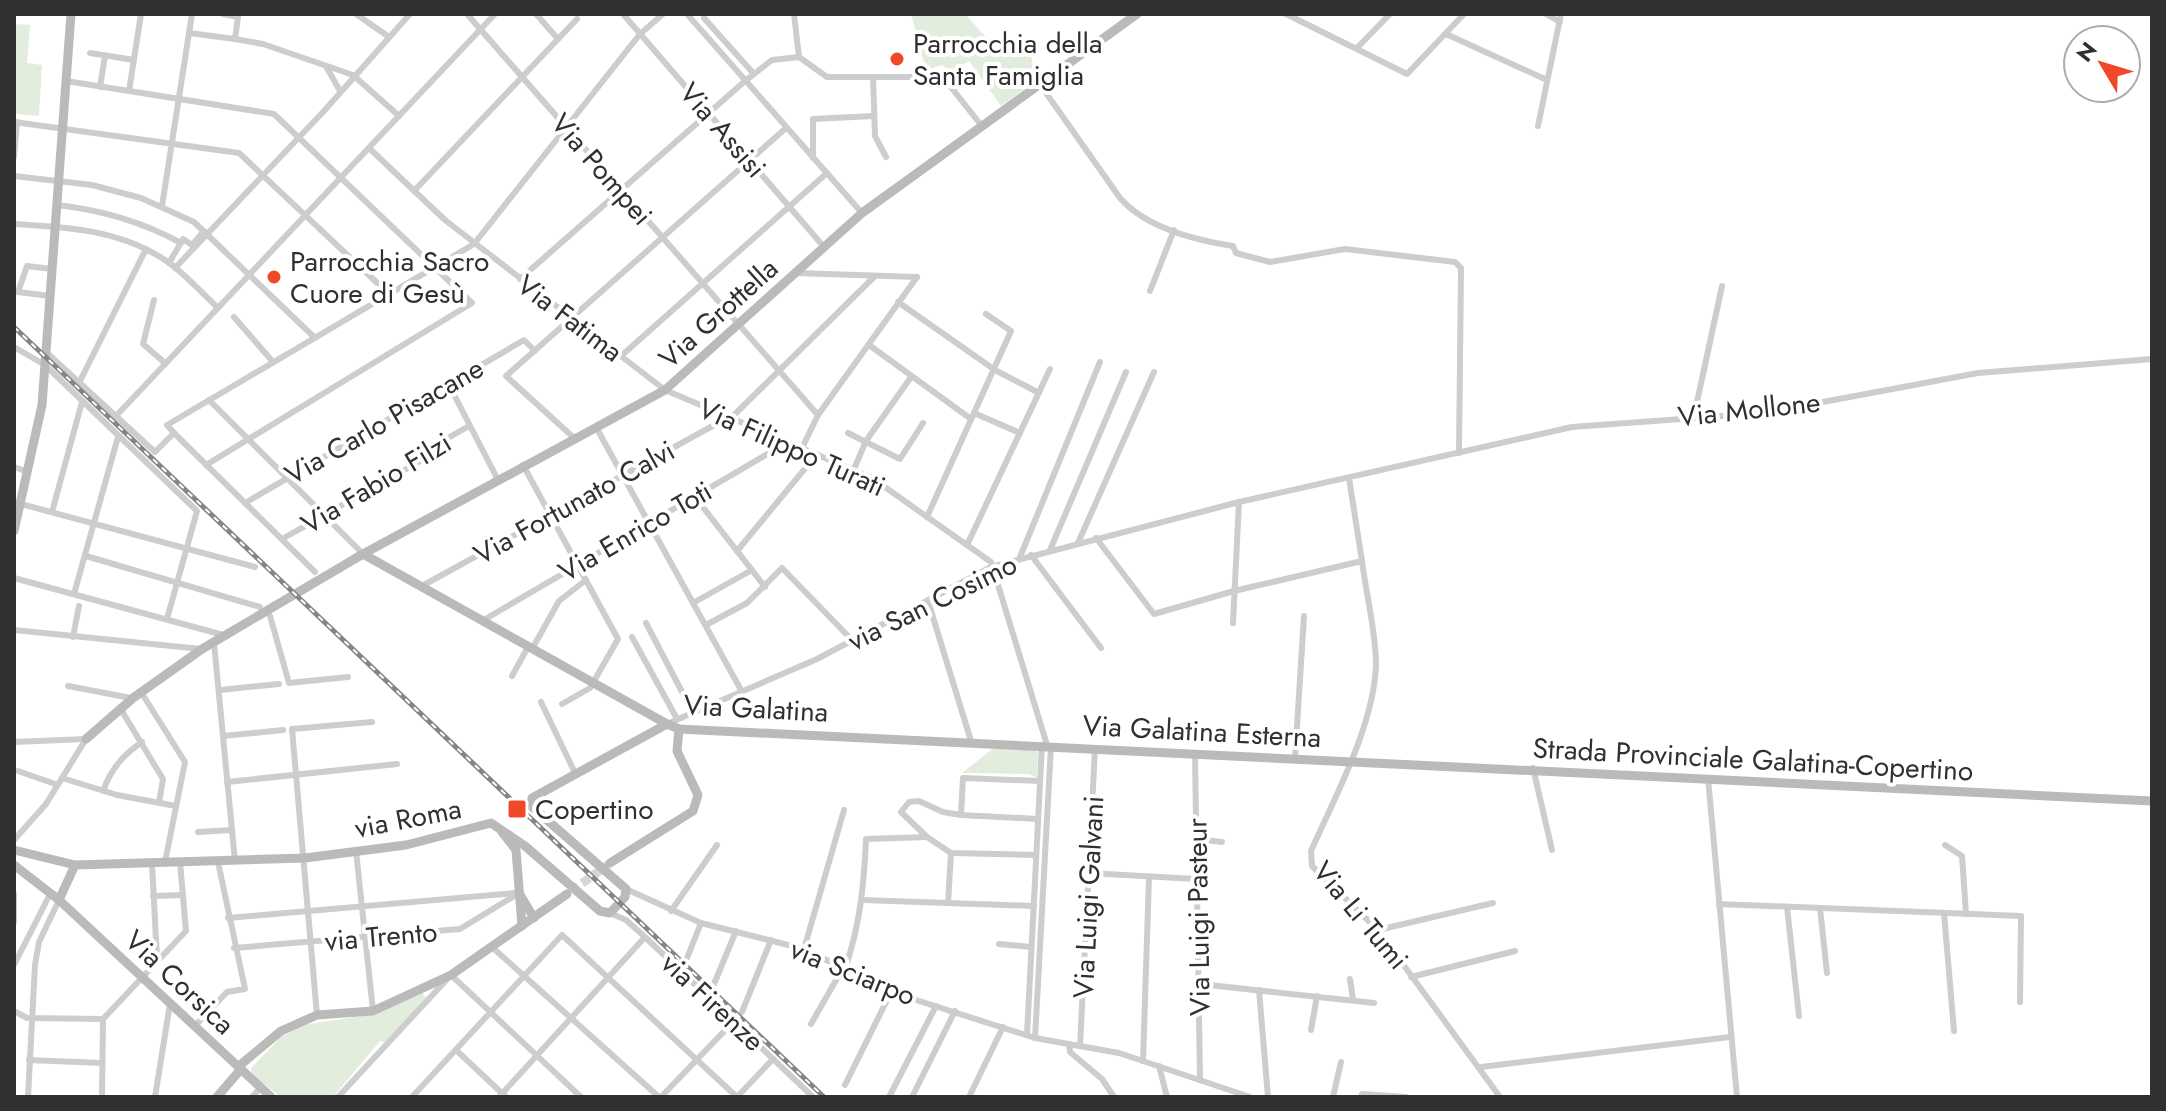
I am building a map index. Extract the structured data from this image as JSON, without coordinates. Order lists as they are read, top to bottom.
{
  "streets": {
    "street": [
      "Via Assisi",
      "Via Pompei",
      "Via Grottella",
      "Via Fatima",
      "Via Mollone",
      "Via Carlo Pisacane",
      "Via Filippo Turati",
      "Via Fabio Filzi",
      "Via Fortunato Calvi",
      "Via Enrico Toti",
      "via San Cosimo",
      "Via Galatina",
      "Via Galatina Esterna",
      "Strada Provinciale Galatina-Copertino",
      "via Roma",
      "Via Luigi Galvani",
      "Via Li Tumi",
      "Via Luigi Pasteur",
      "via Trento",
      "via Sciarpo",
      "Via Corsica",
      "via Firenze"
    ]
  },
  "crossings": [
    ["Via Assisi", "Via Grottella"],
    ["Via Pompei", "Via Grottella"],
    ["Via Pompei", "Via Fortunato Calvi"],
    ["Via Grottella", "Via Fatima"],
    ["Via Grottella", "Via Filippo Turati"],
    ["Via Fatima", "Via Filippo Turati"],
    ["Via Mollone", "via San Cosimo"],
    ["Via Filippo Turati", "Via Fortunato Calvi"],
    ["Via Filippo Turati", "Via Enrico Toti"],
    ["Via Filippo Turati", "via San Cosimo"],
    ["via San Cosimo", "Via Galatina"],
    ["Via Galatina", "Via Galatina Esterna"],
    ["Via Galatina", "via Sciarpo"],
    ["Via Galatina Esterna", "Strada Provinciale Galatina-Copertino"],
    ["Via Galatina Esterna", "Via Luigi Galvani"],
    ["Via Galatina Esterna", "Via Li Tumi"],
    ["Via Galatina Esterna", "Via Luigi Pasteur"],
    ["Strada Provinciale Galatina-Copertino", "Via Li Tumi"],
    ["via Roma", "via Firenze"],
    ["Via Luigi Galvani", "via Sciarpo"],
    ["Via Luigi Pasteur", "via Sciarpo"]
  ],
  "places": {
    "other": ["Parrocchia della Santa Famiglia", "Parrocchia Sacro Cuore di Gesù"],
    "transit": ["Copertino"]
  },
  "north": "top left"
}
